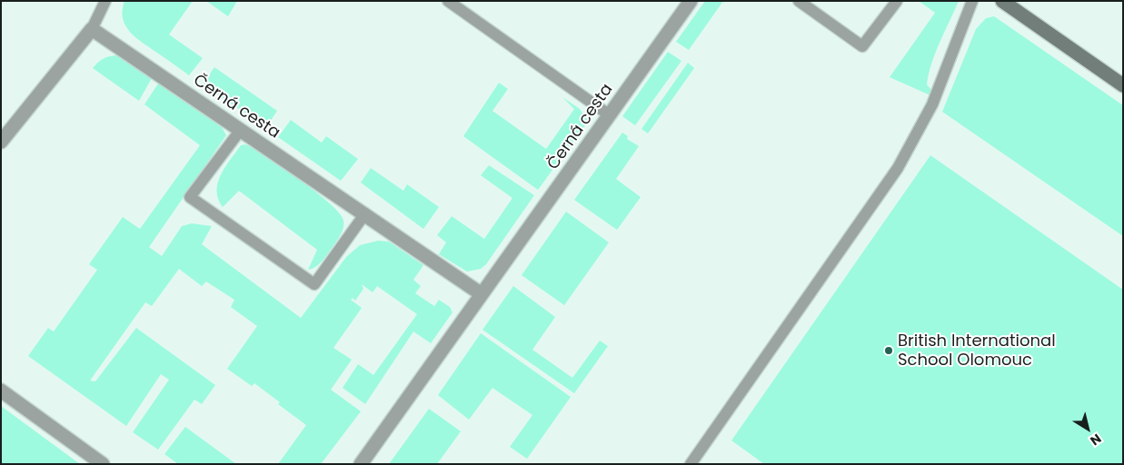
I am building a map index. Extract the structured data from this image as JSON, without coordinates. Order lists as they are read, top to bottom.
{
  "streets": {
    "street": ["Černá cesta"]
  },
  "places": ["British International School Olomouc"],
  "north": "bottom right"
}
